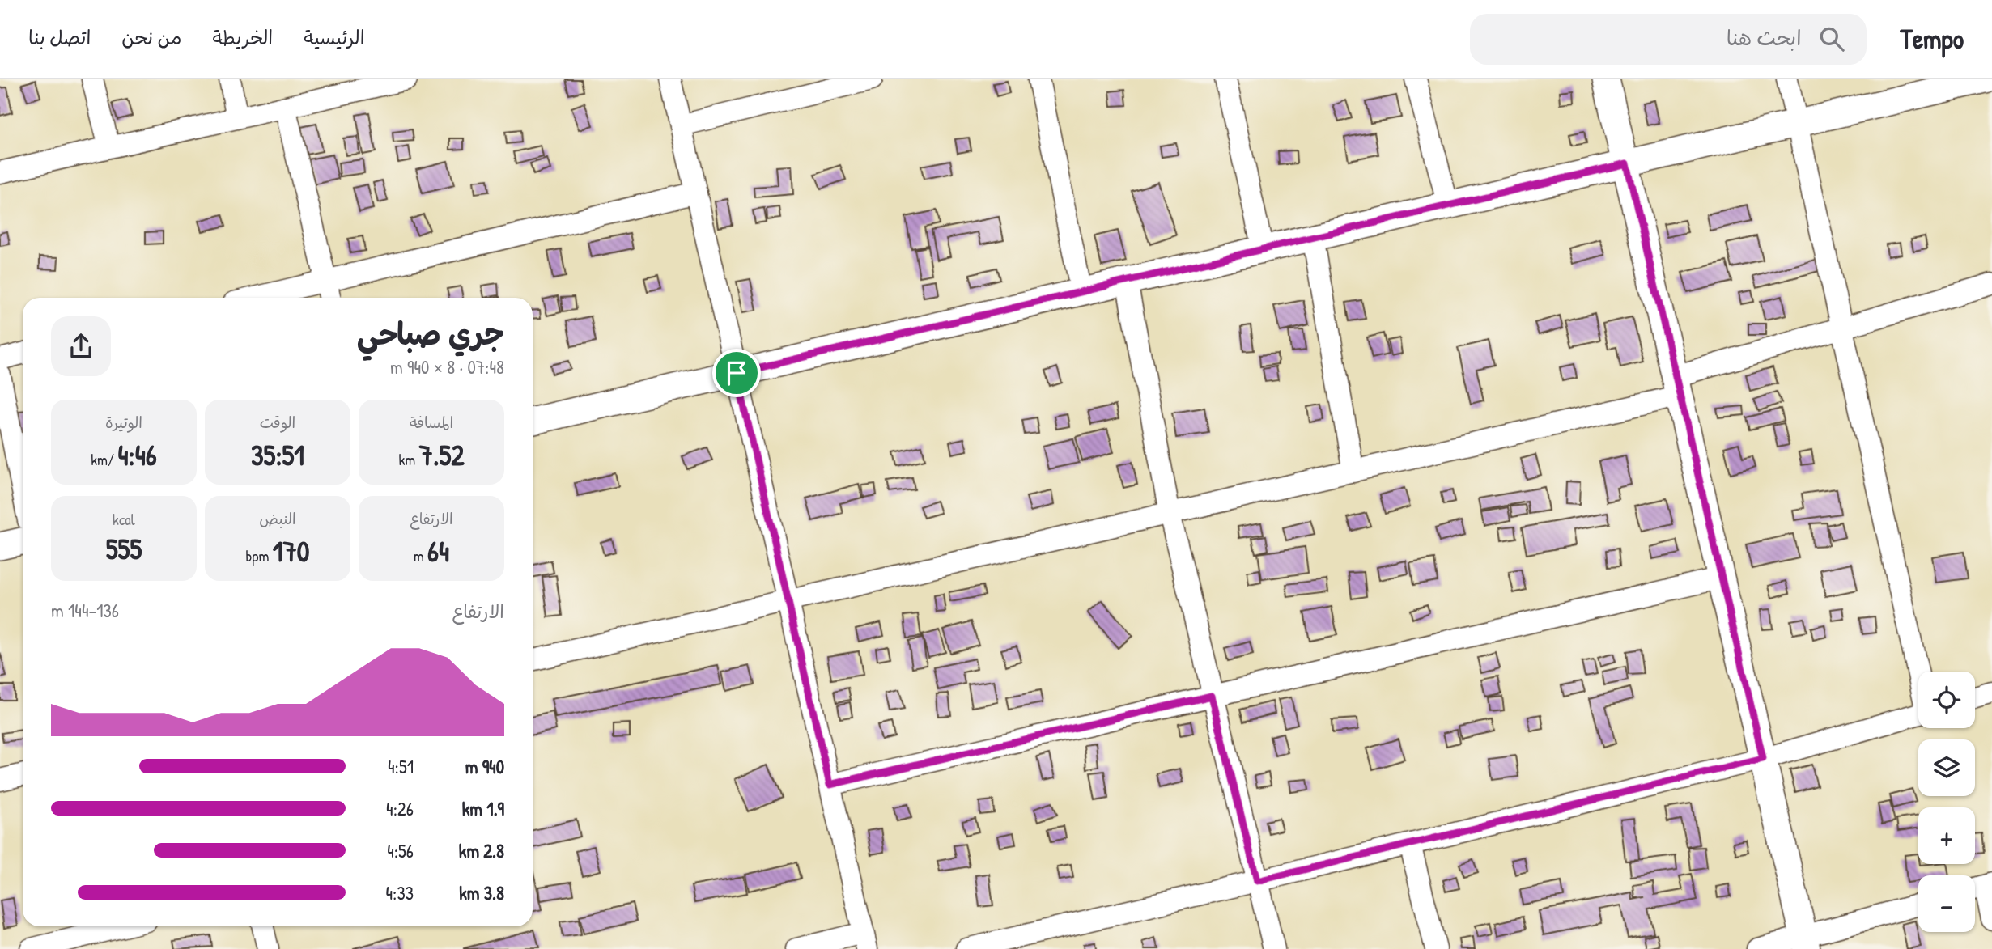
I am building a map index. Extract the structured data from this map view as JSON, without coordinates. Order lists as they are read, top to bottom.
{
  "page": {
    "header": "Tempo",
    "search": "ابحث هنا",
    "nav": [
      "الرئيسية",
      "الخريطة",
      "من نحن",
      "اتصل بنا"
    ],
    "heading": ["جري صباحي", "07:48 · 8 × 940 m"],
    "stats": [
      ["المسافة", "7.52 km"],
      ["الوقت", "35:51"],
      ["الوتيرة", "4:46 /km"],
      ["الارتفاع", "64 m"],
      ["النبض", "170 bpm"],
      ["kcal", "555"]
    ],
    "chart": ["الارتفاع", "136–144 m"],
    "map_buttons": ["+", "−"],
    "list": [
      {
        "name": "940 m",
        "note": "4:51"
      },
      {
        "name": "1.9 km",
        "note": "4:26"
      },
      {
        "name": "2.8 km",
        "note": "4:56"
      },
      {
        "name": "3.8 km",
        "note": "4:33"
      }
    ]
  }
}
